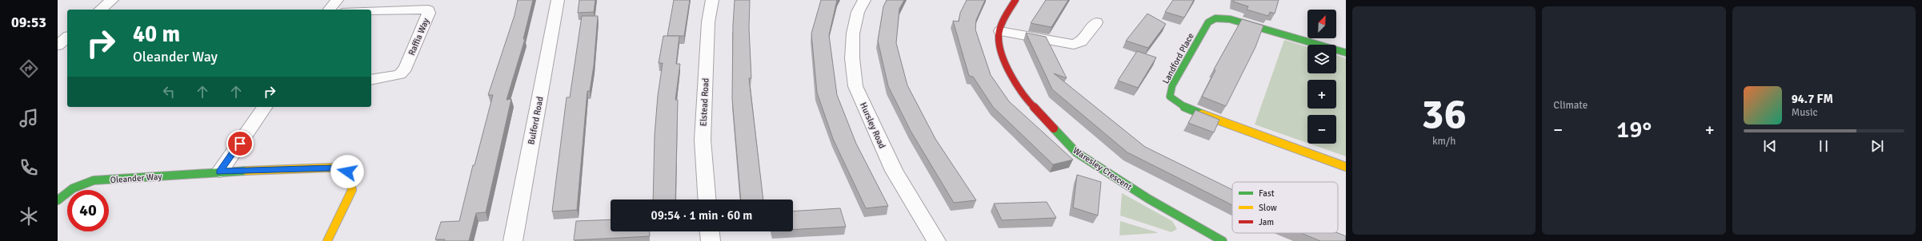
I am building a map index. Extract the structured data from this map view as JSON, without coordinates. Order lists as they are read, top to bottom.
{
  "streets": {
    "street": [
      "Raffia Way",
      "Landford Place",
      "Elstead Road",
      "Bulford Road",
      "Hursley Road",
      "Waresley Crescent",
      "Oleander Way"
    ]
  },
  "legend": ["Fast", "Slow", "Jam"],
  "north": "top right",
  "page": {
    "tabs": "09:53",
    "tile": [
      ["36", "km/h"],
      "Climate"
    ],
    "map_buttons": ["+", "−"],
    "turn": ["40 m", "Oleander Way"],
    "song": ["94.7 FM", "Music"],
    "heat": ["−", "19°", "+"],
    "limit": "40",
    "trip": "09:54 · 1 min · 60 m"
  }
}
